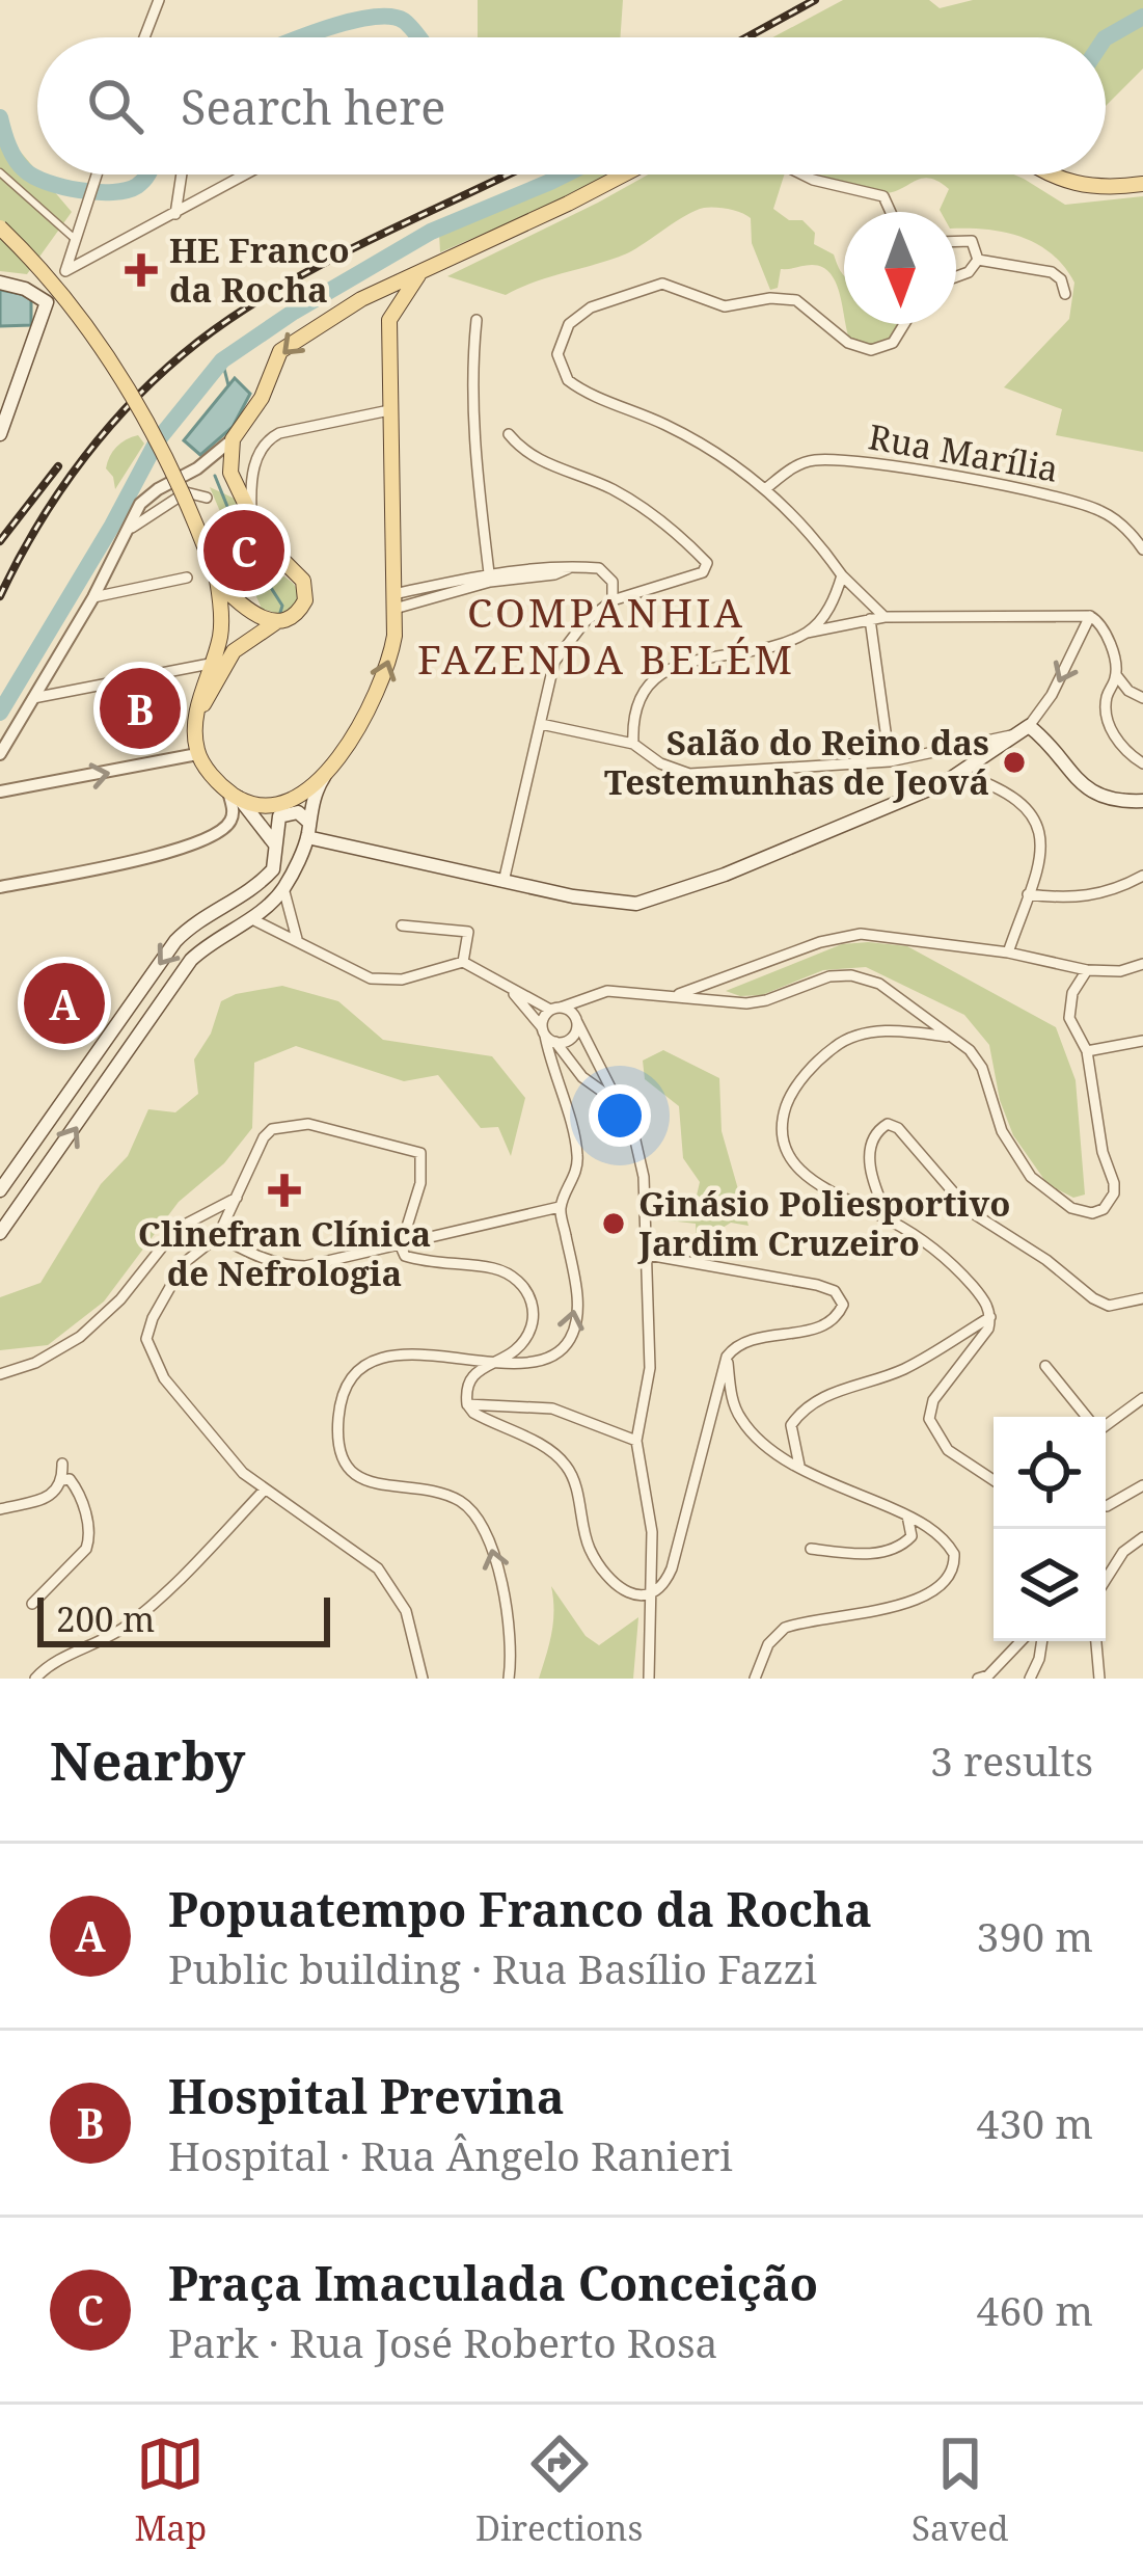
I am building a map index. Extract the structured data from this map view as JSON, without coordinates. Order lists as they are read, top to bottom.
{
  "streets": {
    "street": ["Rua Marília"]
  },
  "districts": ["COMPANHIA FAZENDA BELÉM"],
  "places": {
    "health": ["HE Franco da Rocha", "Clinefran Clínica de Nefrologia"],
    "other": ["Salão do Reino das Testemunhas de Jeová", "Ginásio Poliesportivo Jardim Cruzeiro"]
  },
  "scale_bar": "200 m",
  "north": "bottom",
  "page": {
    "search": "Search here",
    "pins": ["C", "B", "A"],
    "scale": "200 m",
    "heading": ["Nearby", "3 results"],
    "list": [
      {
        "mark": "A",
        "name": "Popuatempo Franco da Rocha",
        "note": "Public building · Rua Basílio Fazzi",
        "value": "390 m"
      },
      {
        "mark": "B",
        "name": "Hospital Previna",
        "note": "Hospital · Rua Ângelo Ranieri",
        "value": "430 m"
      },
      {
        "mark": "C",
        "name": "Praça Imaculada Conceição",
        "note": "Park · Rua José Roberto Rosa",
        "value": "460 m"
      }
    ],
    "nav": ["Map", "Directions", "Saved"]
  }
}
